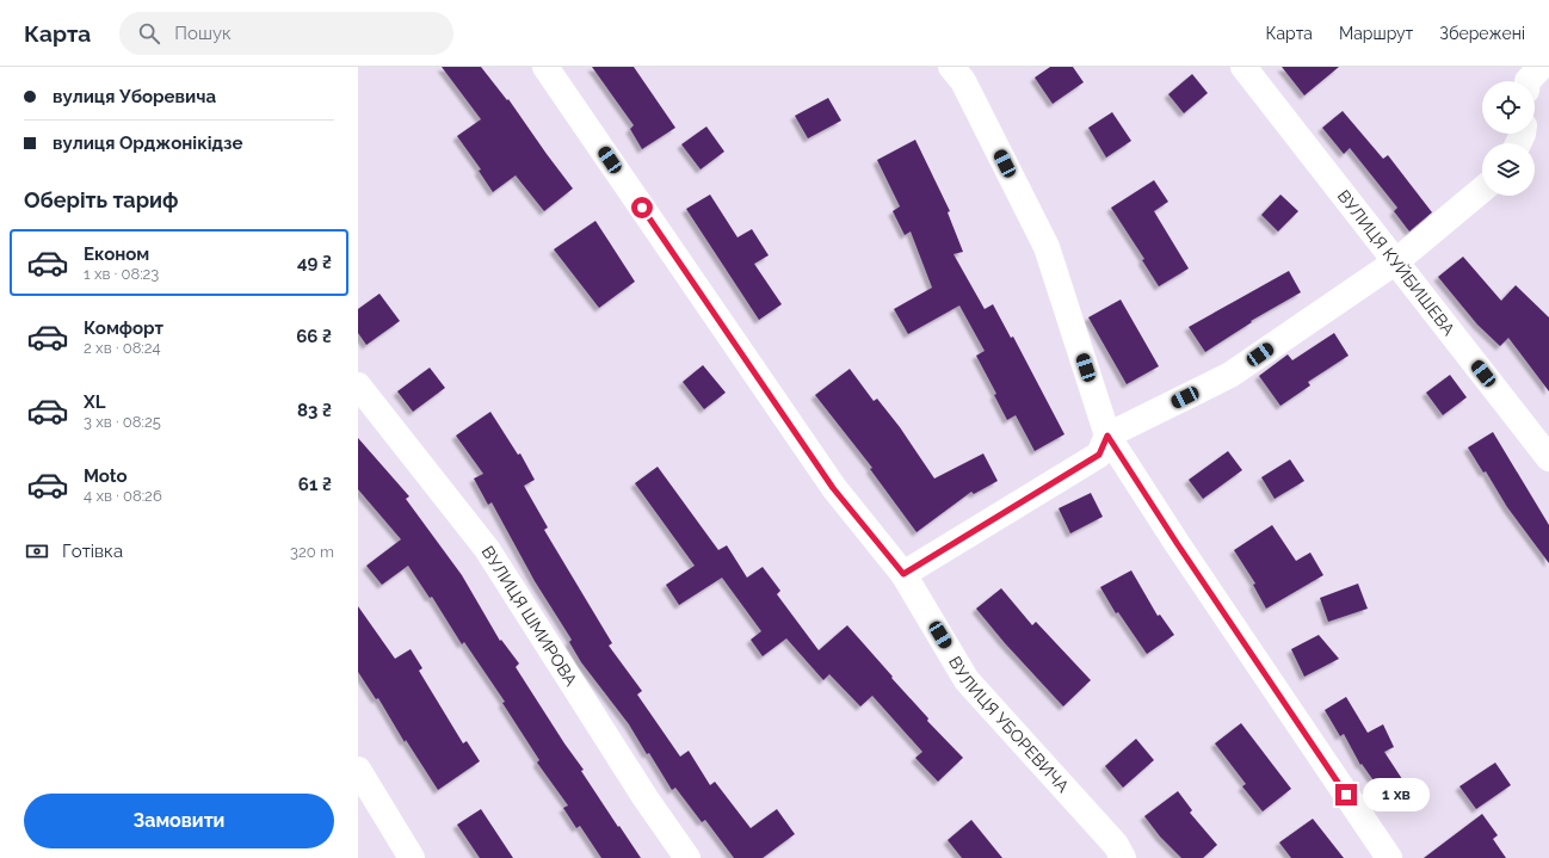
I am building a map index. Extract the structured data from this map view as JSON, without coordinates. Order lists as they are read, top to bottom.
{
  "streets": {
    "street": ["ВУЛИЦЯ КУЙБИШЕВА", "ВУЛИЦЯ ШМИРОВА", "ВУЛИЦЯ УБОРЕВИЧА"]
  },
  "page": {
    "header": "Карта",
    "search": "Пошук",
    "nav": ["Карта", "Маршрут", "Збережені"],
    "banner": ["вулиця Уборевича", "вулиця Орджонікідзе"],
    "heading": "Оберіть тариф",
    "list": [
      {
        "name": "Економ",
        "note": "1 хв · 08:23",
        "value": "49 ₴"
      },
      {
        "name": "Комфорт",
        "note": "2 хв · 08:24",
        "value": "66 ₴"
      },
      {
        "name": "XL",
        "note": "3 хв · 08:25",
        "value": "83 ₴"
      },
      {
        "name": "Moto",
        "note": "4 хв · 08:26",
        "value": "61 ₴"
      }
    ],
    "pay": ["Готівка", "320 m"],
    "bubble": "1 хв",
    "buttons": "Замовити"
  }
}
